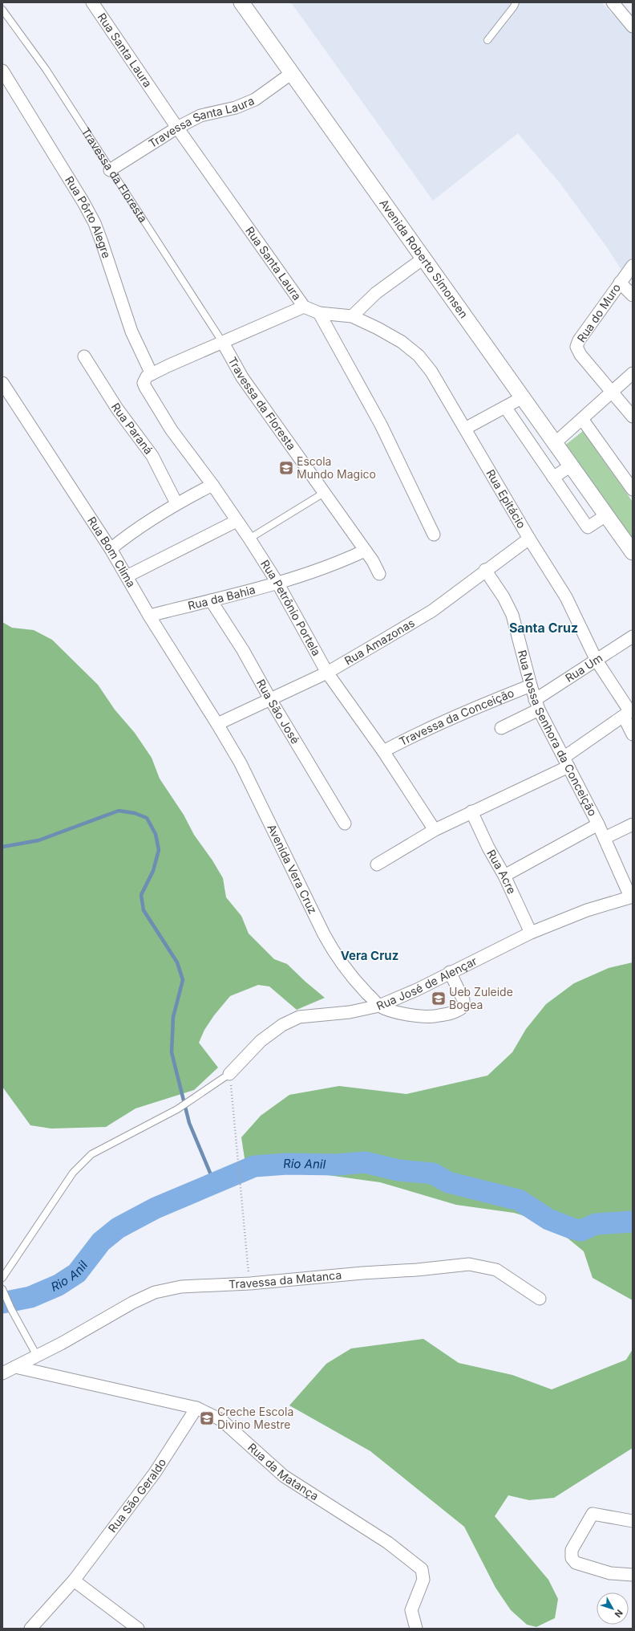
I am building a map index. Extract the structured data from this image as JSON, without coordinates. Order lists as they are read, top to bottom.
{
  "streets": {
    "street": [
      "Rua Santa Laura",
      "Travessa Santa Laura",
      "Travessa da Floresta",
      "Rua Pôrto Alegre",
      "Avenida Roberto Símonsen",
      "Rua do Muro",
      "Rua Paraná",
      "Rua Epitácio",
      "Rua Bom Clima",
      "Rua da Bahia",
      "Rua Petrônio Portela",
      "Rua Amazonas",
      "Rua Um",
      "Rua São José",
      "Travessa da Conceição",
      "Rua Nossa Senhora da Conceição",
      "Avenida Vera Cruz",
      "Rua Acre",
      "Rua José de Alençar",
      "Travessa da Matanca",
      "Rua da Matança",
      "Rua São Geraldo"
    ]
  },
  "crossings": [
    ["Rua Santa Laura", "Travessa Santa Laura"],
    ["Rua Santa Laura", "Travessa da Floresta"],
    ["Travessa Santa Laura", "Travessa da Floresta"],
    ["Travessa Santa Laura", "Avenida Roberto Símonsen"],
    ["Travessa da Floresta", "Rua Pôrto Alegre"],
    ["Travessa da Floresta", "Rua da Bahia"],
    ["Travessa da Floresta", "Rua Petrônio Portela"],
    ["Rua Pôrto Alegre", "Rua Petrônio Portela"],
    ["Rua Epitácio", "Rua Amazonas"],
    ["Rua Epitácio", "Rua Um"],
    ["Rua Bom Clima", "Rua da Bahia"],
    ["Rua Bom Clima", "Rua Amazonas"],
    ["Rua Bom Clima", "Avenida Vera Cruz"],
    ["Rua da Bahia", "Rua Petrônio Portela"],
    ["Rua da Bahia", "Rua São José"],
    ["Rua Petrônio Portela", "Rua Amazonas"],
    ["Rua Petrônio Portela", "Travessa da Conceição"],
    ["Rua Amazonas", "Rua São José"],
    ["Rua Amazonas", "Rua Nossa Senhora da Conceição"],
    ["Rua Amazonas", "Avenida Vera Cruz"],
    ["Rua Um", "Rua Nossa Senhora da Conceição"],
    ["Travessa da Conceição", "Rua Nossa Senhora da Conceição"],
    ["Rua Nossa Senhora da Conceição", "Rua José de Alençar"],
    ["Avenida Vera Cruz", "Rua José de Alençar"],
    ["Rua Acre", "Rua José de Alençar"],
    ["Rua da Matança", "Rua São Geraldo"]
  ],
  "districts": ["Santa Cruz", "Vera Cruz"],
  "water": ["Rio Anil"],
  "places": {
    "school or university": ["Escola Mundo Magico", "Ueb Zuleide Bogea", "Creche Escola Divino Mestre"]
  },
  "north": "bottom right"
}
